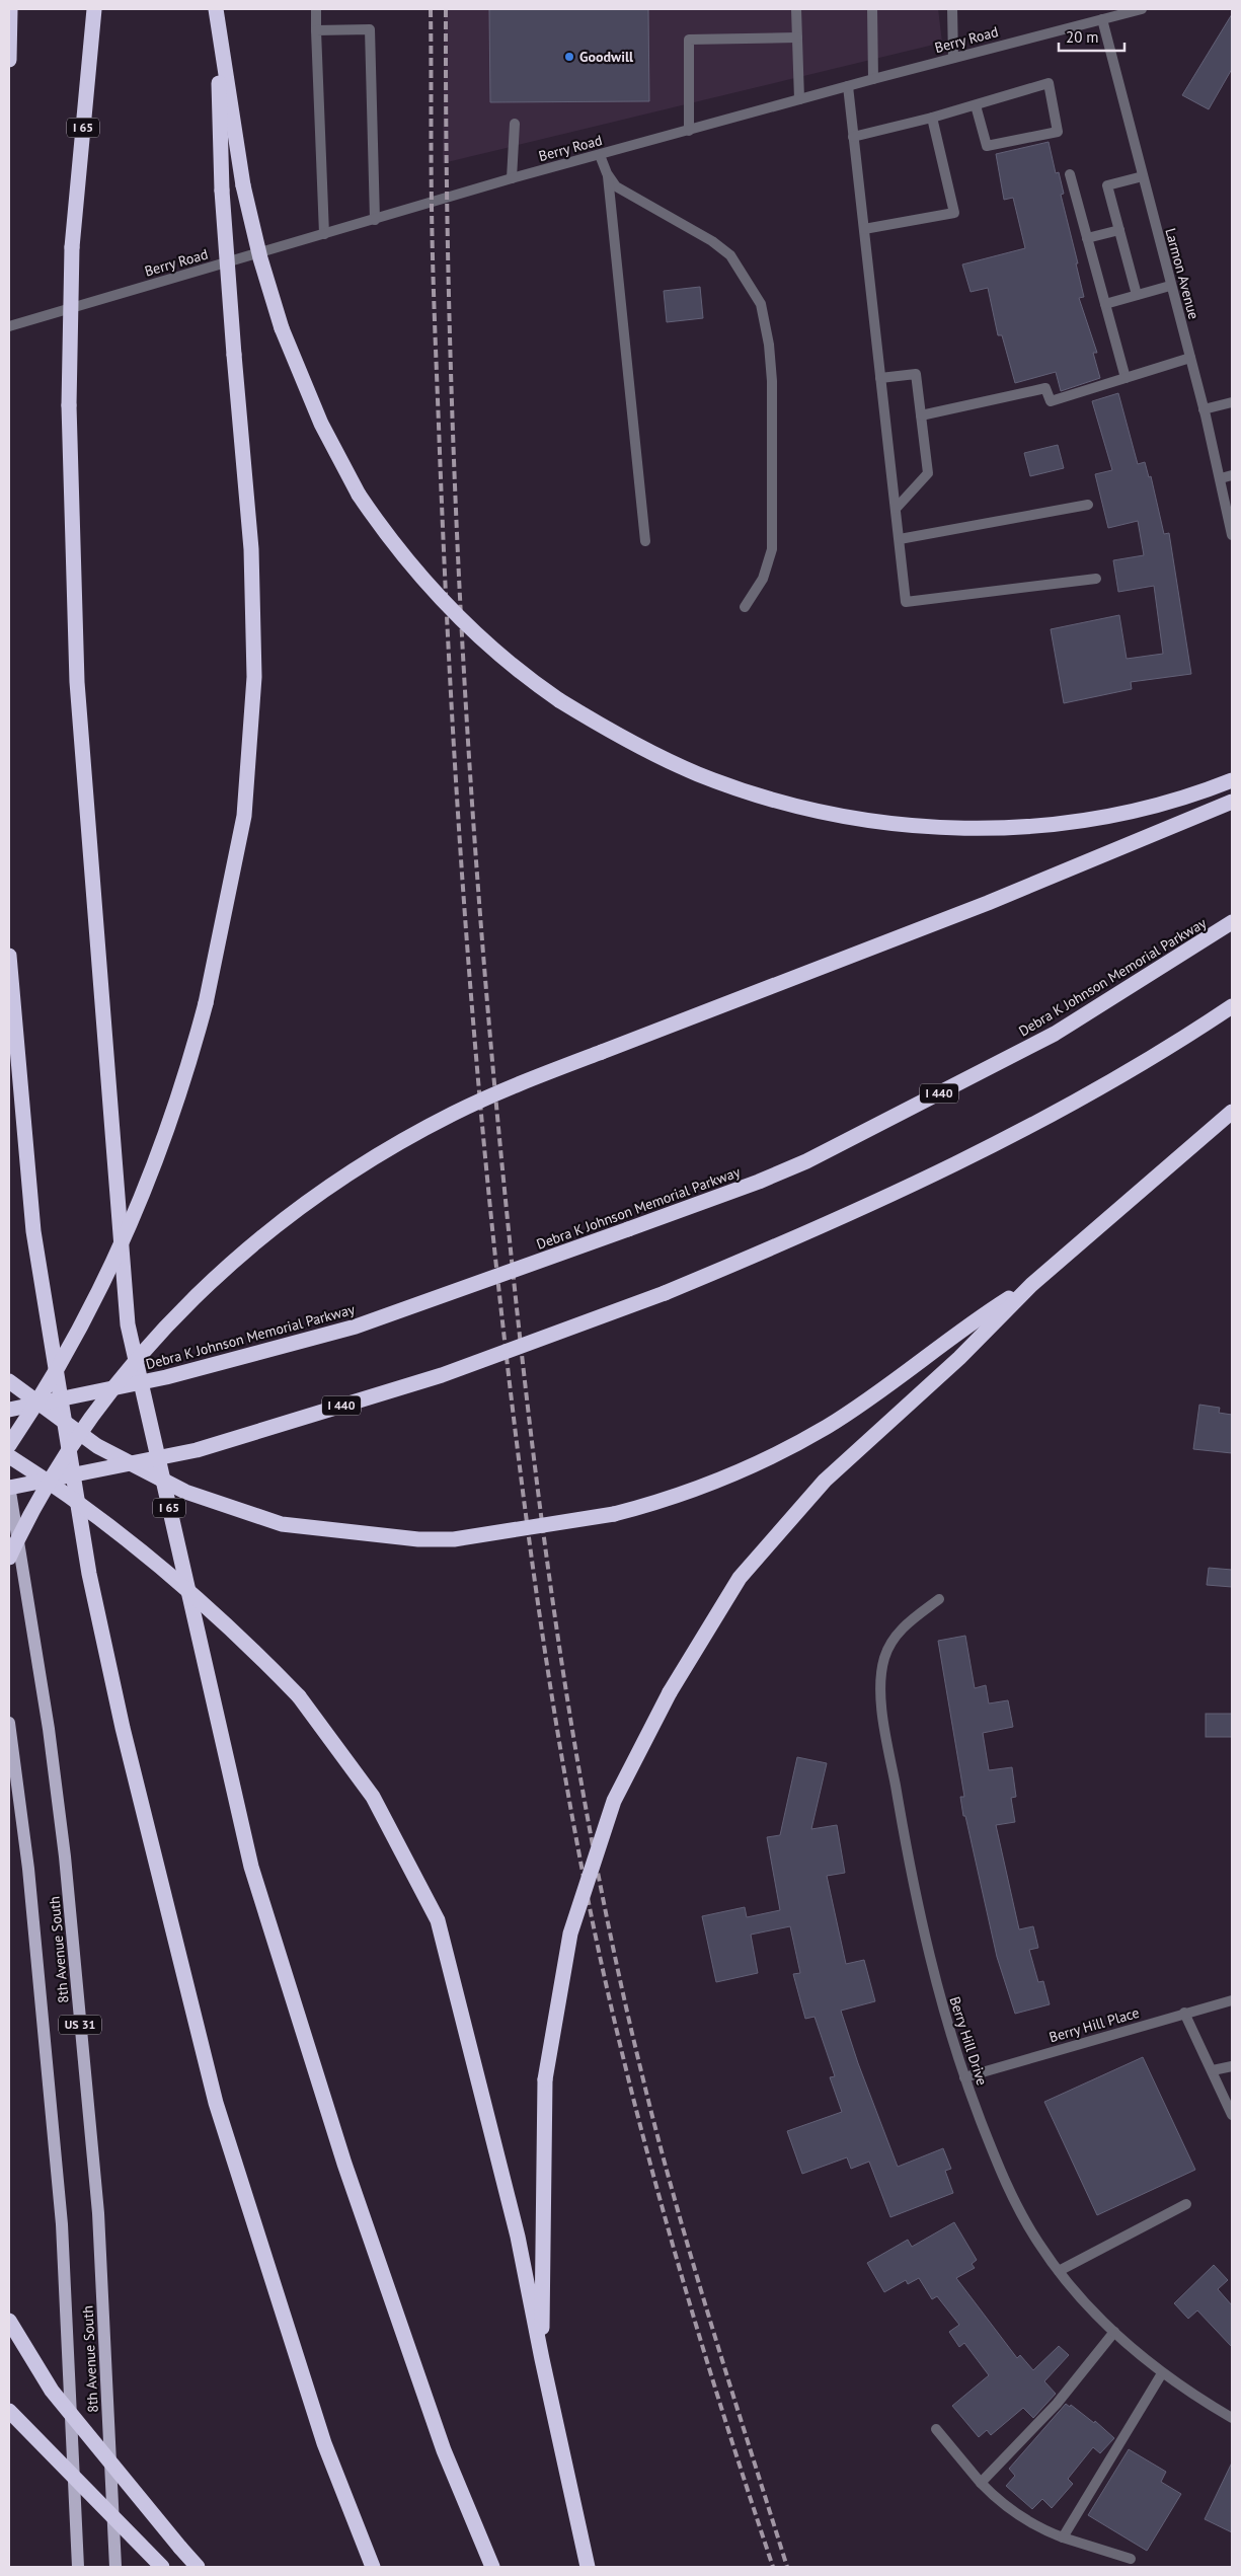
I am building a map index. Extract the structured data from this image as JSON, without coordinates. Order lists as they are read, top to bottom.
{
  "streets": {
    "highway": ["I 65", "Debra K Johnson Memorial Parkway", "I 440"],
    "main road": ["8th Avenue South", "US 31"],
    "street": [
      "Berry Road",
      "Larmon Avenue",
      "Berry Hill Place",
      "Berry Hill Drive"
    ]
  },
  "crossings": [
    ["Berry Road", "Larmon Avenue"],
    ["I 440", "8th Avenue South"],
    ["Berry Hill Place", "Berry Hill Drive"]
  ],
  "places": ["Goodwill"],
  "scale_bar": "20 m"
}
